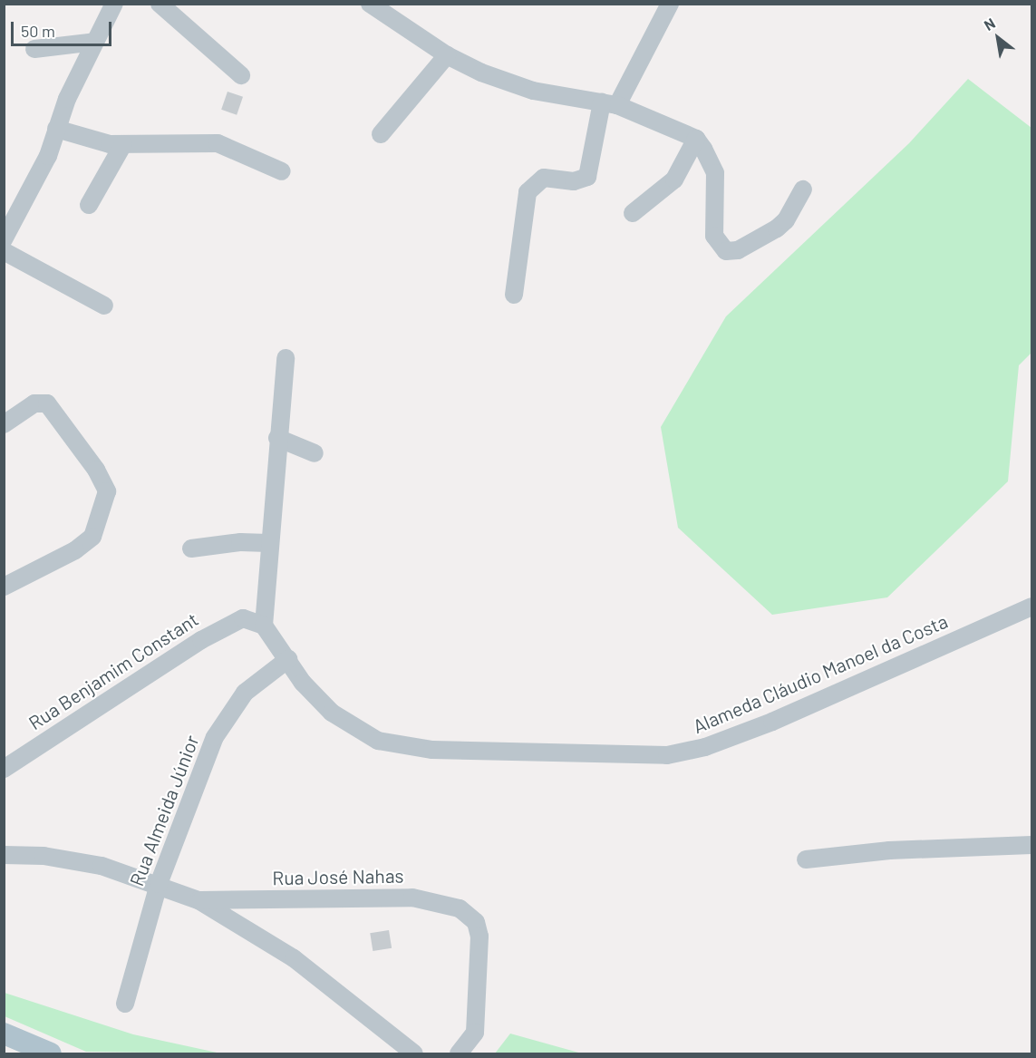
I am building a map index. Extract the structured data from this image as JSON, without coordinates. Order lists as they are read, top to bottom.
{
  "streets": {
    "street": [
      "Rua Benjamim Constant",
      "Alameda Cláudio Manoel da Costa",
      "Rua Almeida Júnior",
      "Rua José Nahas"
    ]
  },
  "crossings": [
    ["Rua Benjamim Constant", "Alameda Cláudio Manoel da Costa"],
    ["Alameda Cláudio Manoel da Costa", "Rua Almeida Júnior"]
  ],
  "scale_bar": "50 m",
  "north": "top left"
}
